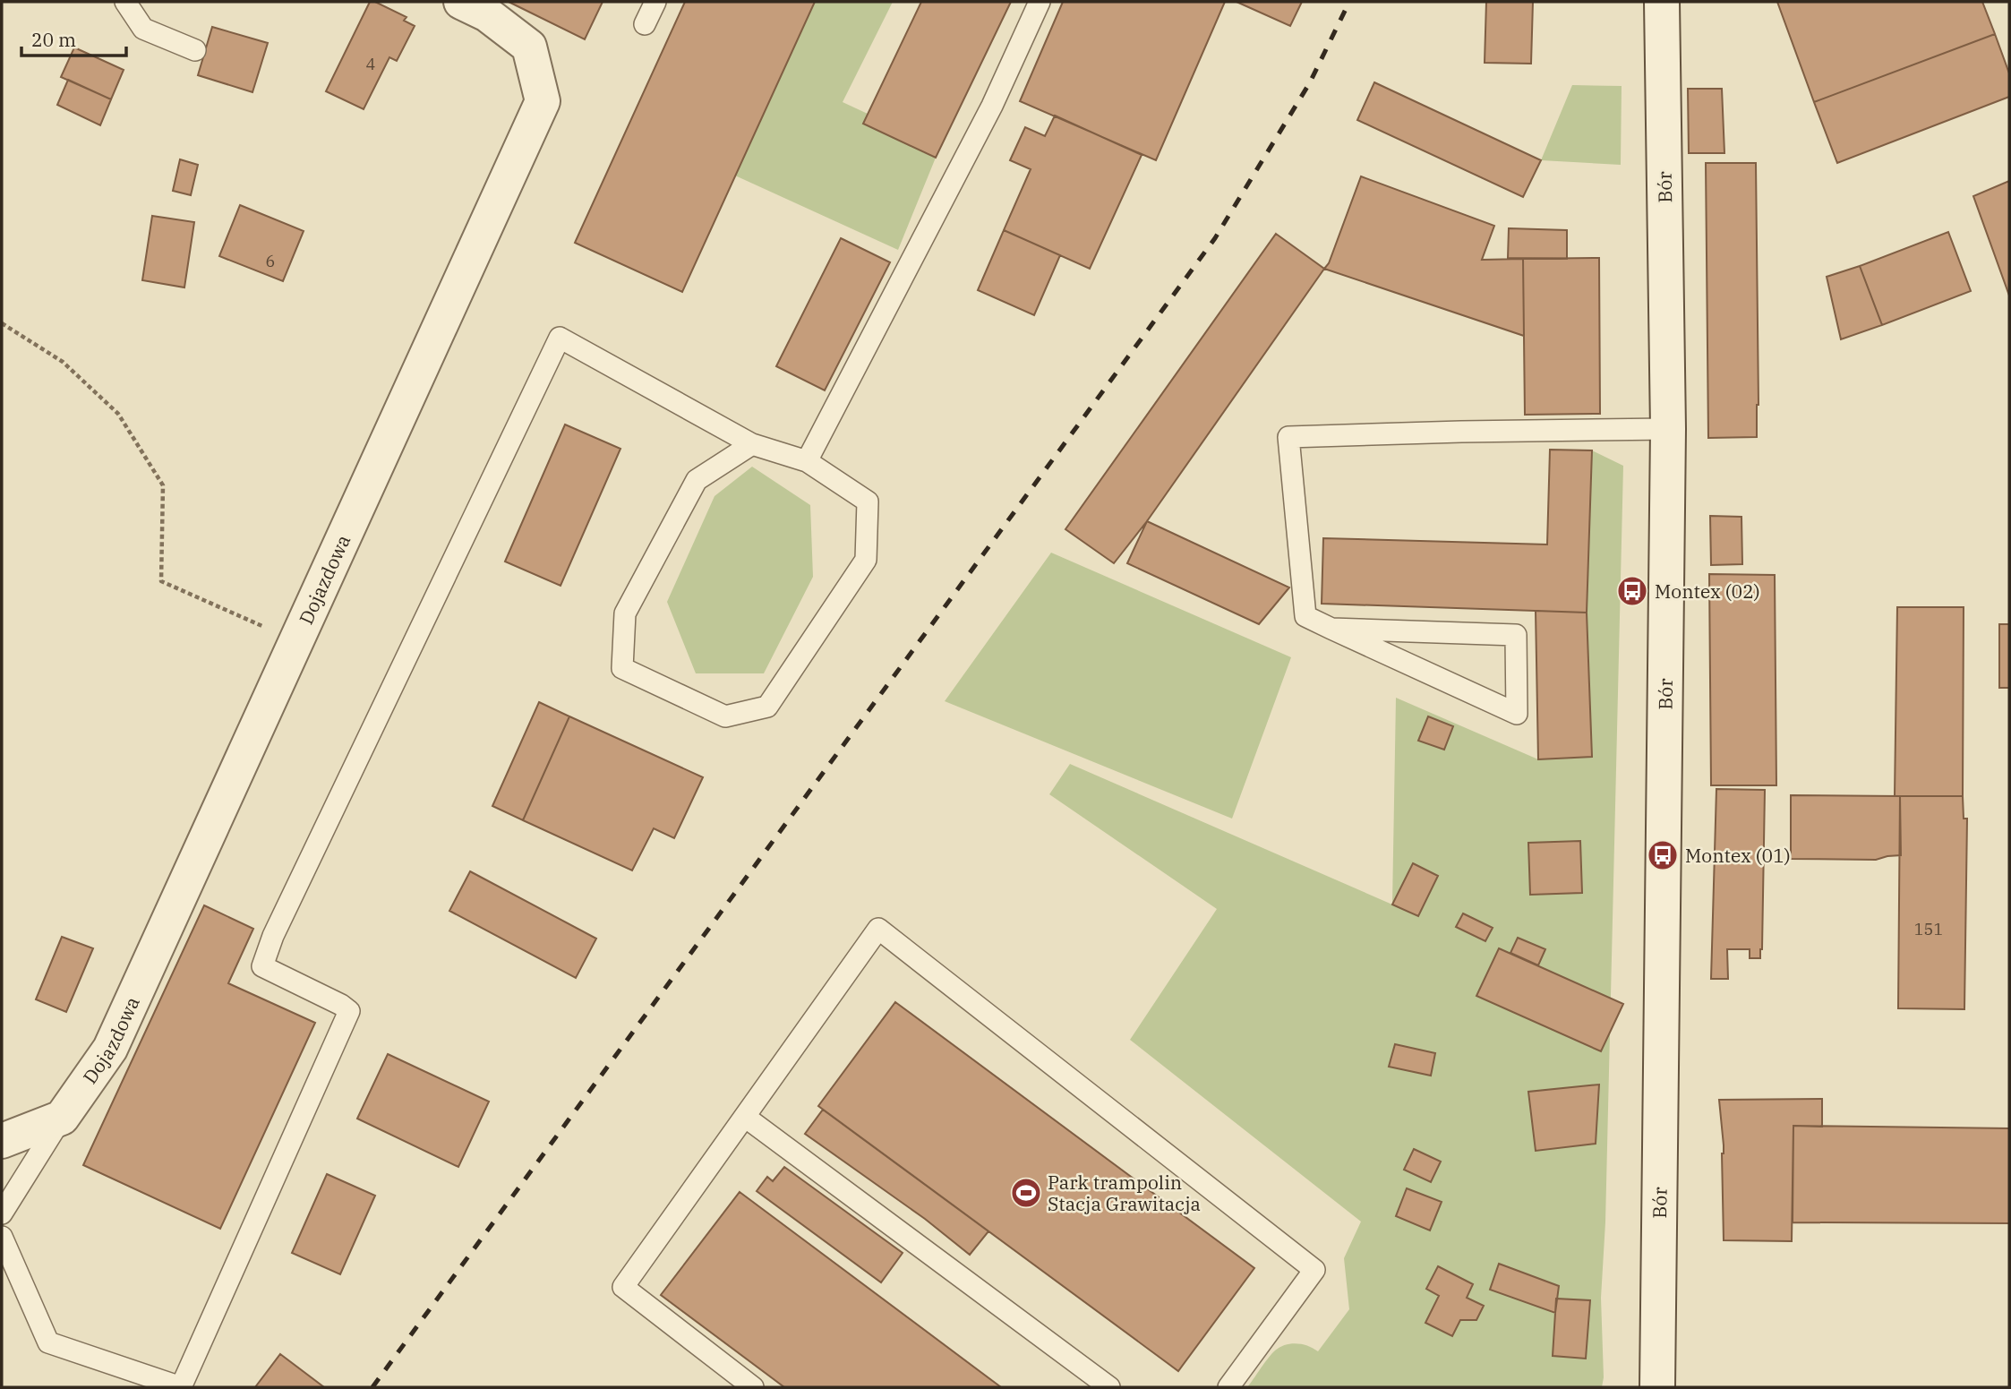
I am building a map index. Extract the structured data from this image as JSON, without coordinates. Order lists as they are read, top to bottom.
{
  "streets": {
    "street": ["Bór", "Dojazdowa"]
  },
  "places": {
    "bus stop": ["Montex (02)", "Montex (01)"],
    "sports": ["Park trampolin Stacja Grawitacja"]
  },
  "house_numbers": ["4", "6", "151"],
  "scale_bar": "20 m"
}
